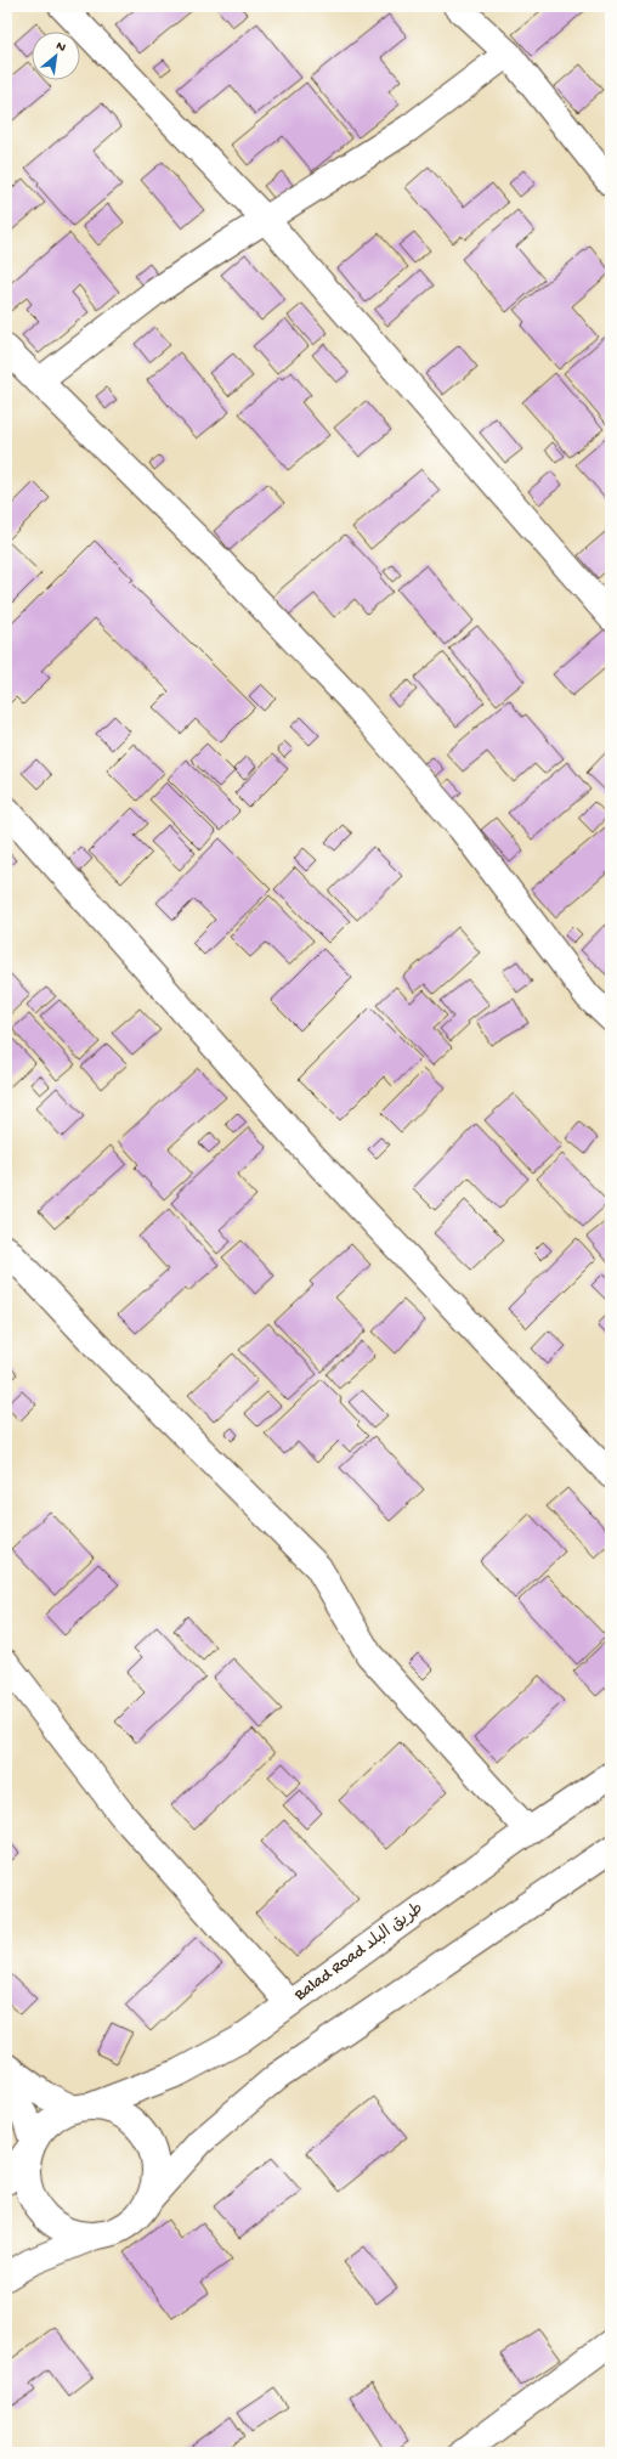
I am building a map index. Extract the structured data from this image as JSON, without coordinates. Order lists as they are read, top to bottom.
{
  "streets": {
    "main road": ["Balad Road طريق البلد"]
  },
  "north": "top right"
}
